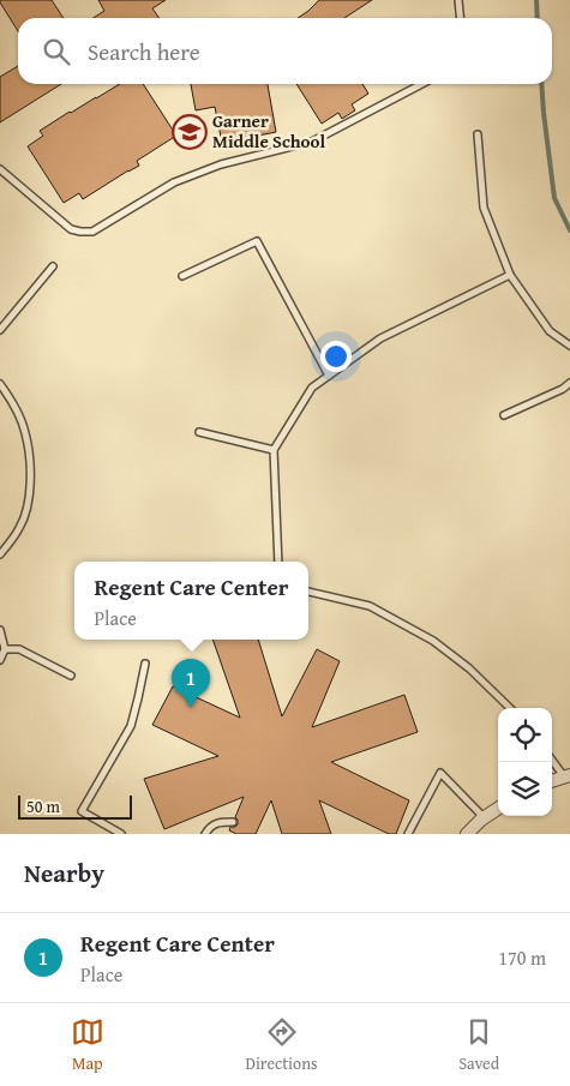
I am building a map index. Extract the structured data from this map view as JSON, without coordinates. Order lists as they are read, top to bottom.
{
  "places": {
    "school or university": ["Garner Middle School"]
  },
  "scale_bar": "50 m",
  "page": {
    "search": "Search here",
    "popup": ["Regent Care Center", "Place"],
    "pins": "1",
    "scale": "50 m",
    "heading": "Nearby",
    "list": [
      {
        "mark": "1",
        "name": "Regent Care Center",
        "note": "Place",
        "value": "170 m"
      }
    ],
    "nav": ["Map", "Directions", "Saved"]
  }
}
